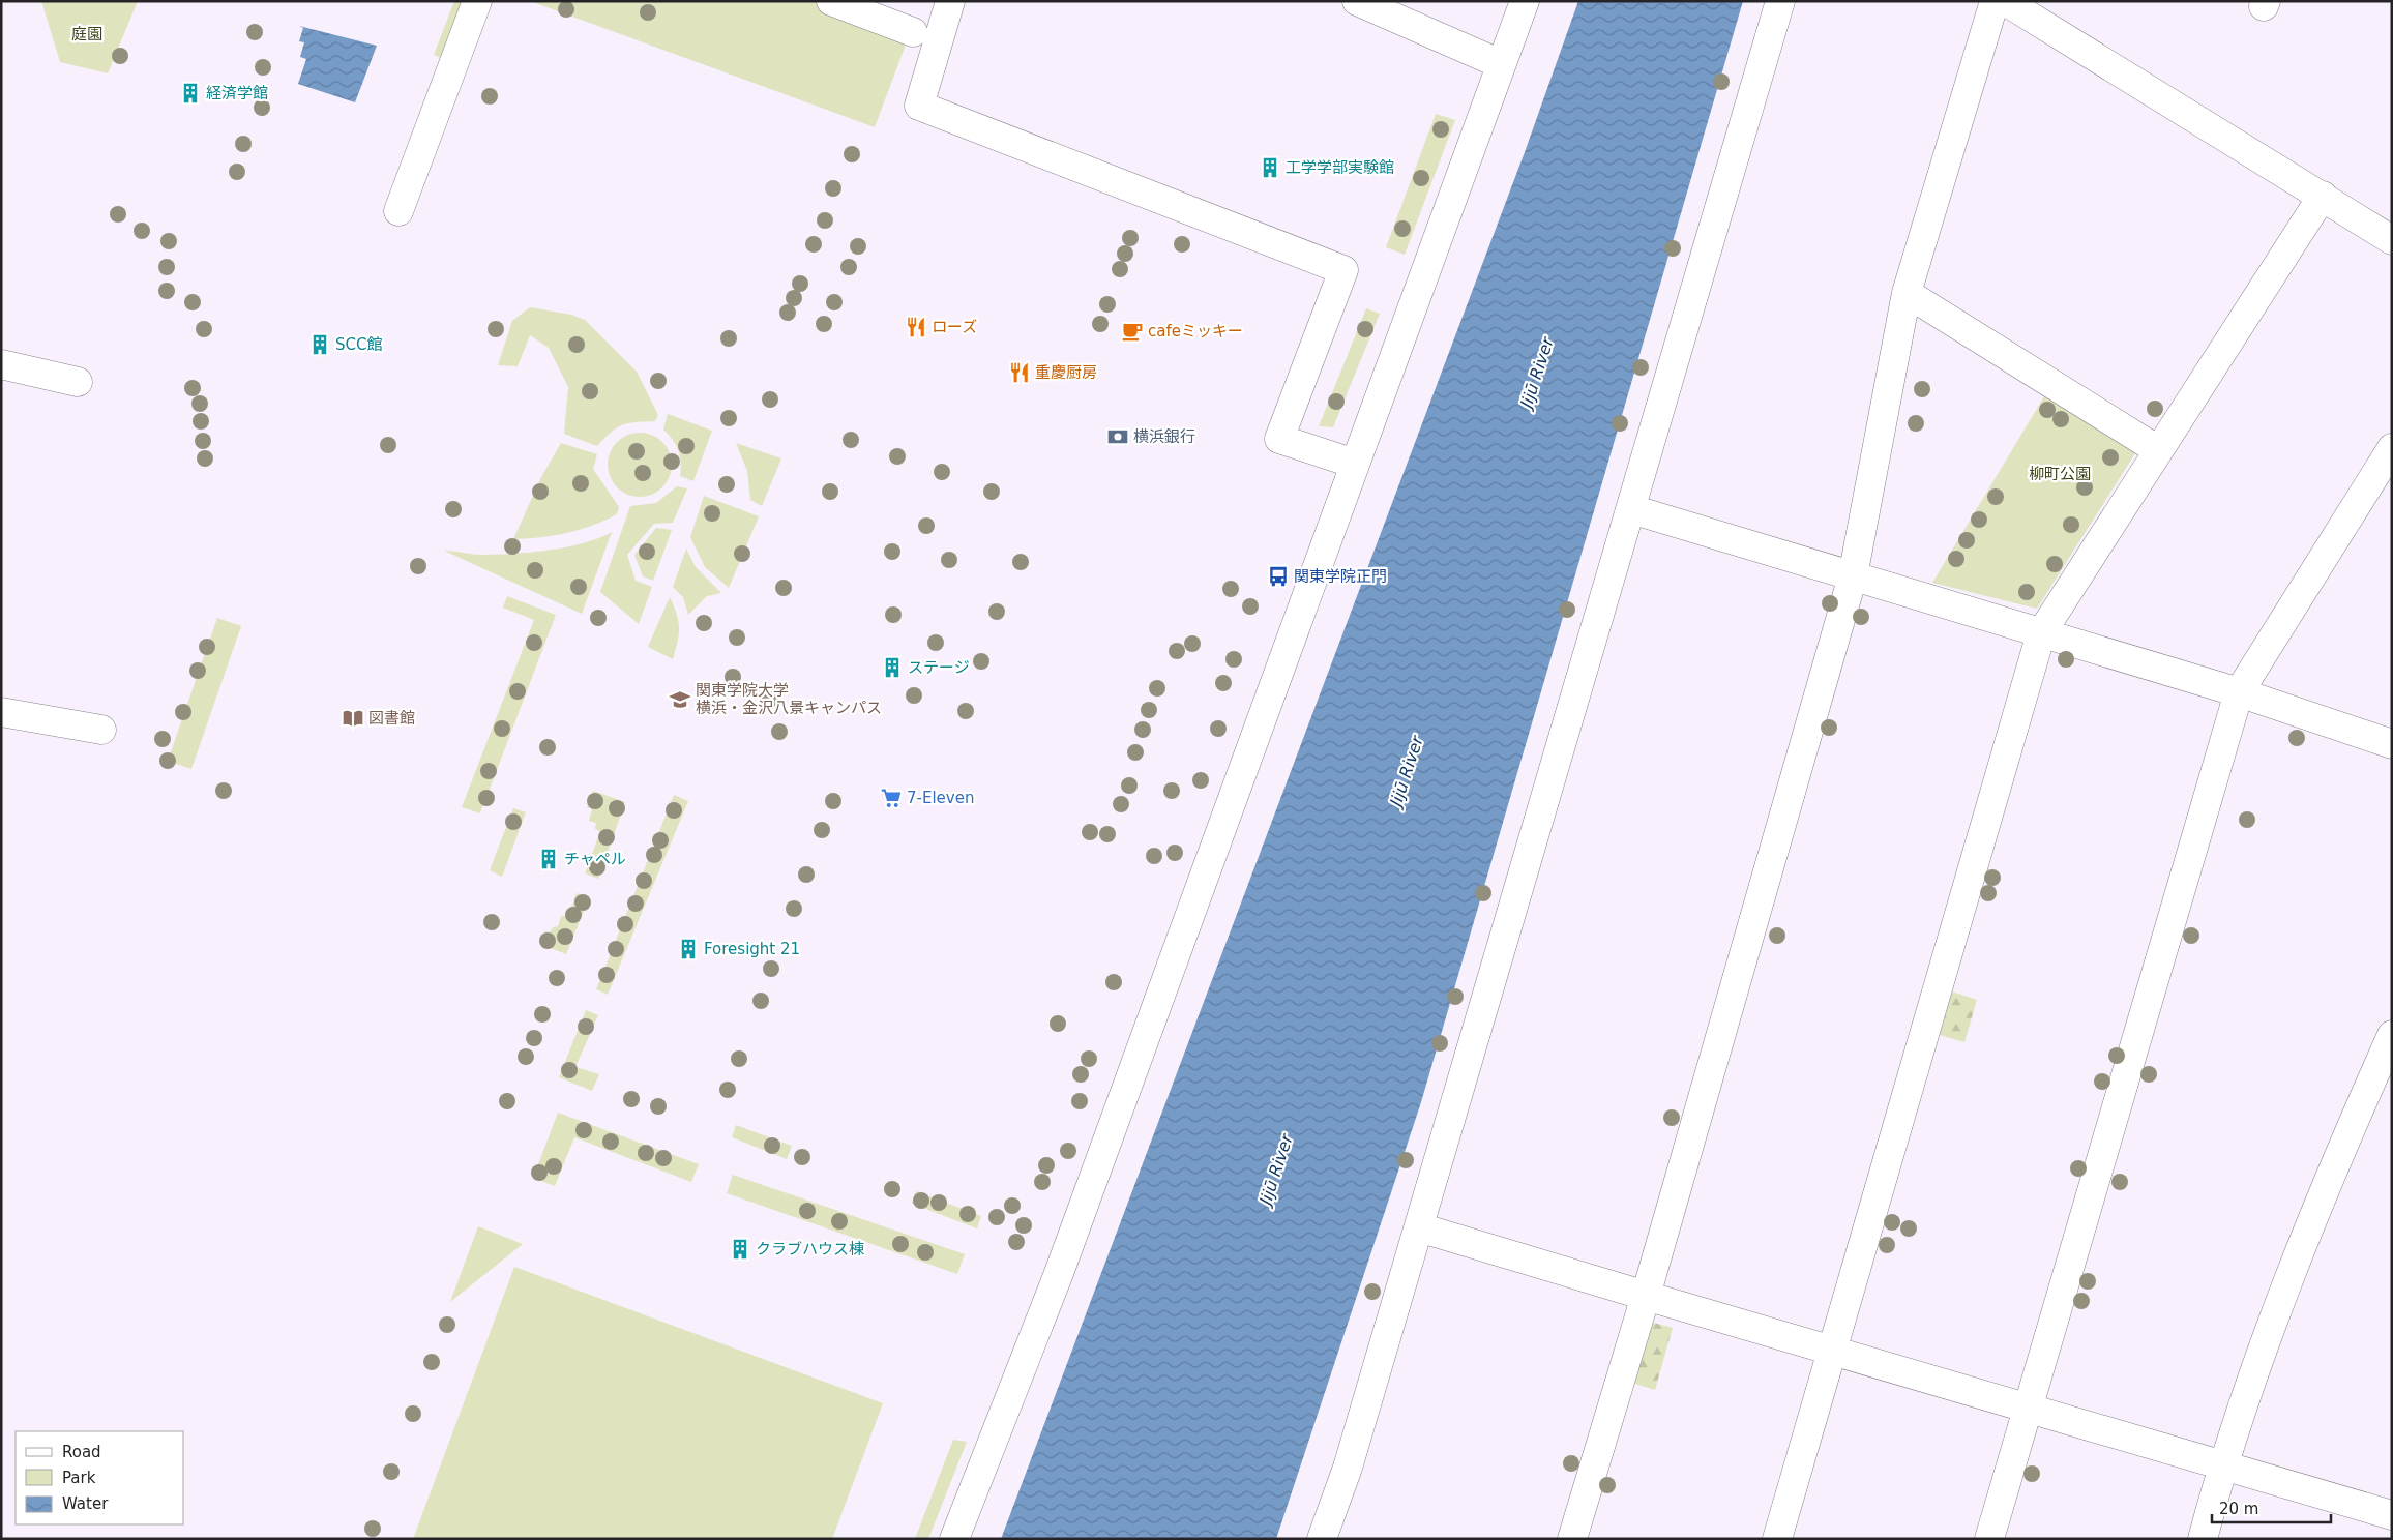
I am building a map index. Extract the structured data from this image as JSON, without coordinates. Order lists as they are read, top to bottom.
{
  "water": ["Jijū River"],
  "parks": ["庭園", "柳町公園"],
  "places": {
    "building": [
      "経済学館",
      "工学学部実験館",
      "SCC館",
      "ステージ",
      "チャペル",
      "Foresight 21",
      "クラブハウス棟"
    ],
    "restaurant": ["ローズ", "重慶厨房"],
    "cafe": ["cafeミッキー"],
    "bank": ["横浜銀行"],
    "bus stop": ["関東学院正門"],
    "school or university": ["関東学院大学 横浜・金沢八景キャンパス"],
    "library": ["図書館"],
    "supermarket": ["7-Eleven"]
  },
  "legend": ["Road", "Park", "Water"],
  "scale_bar": "20 m"
}
